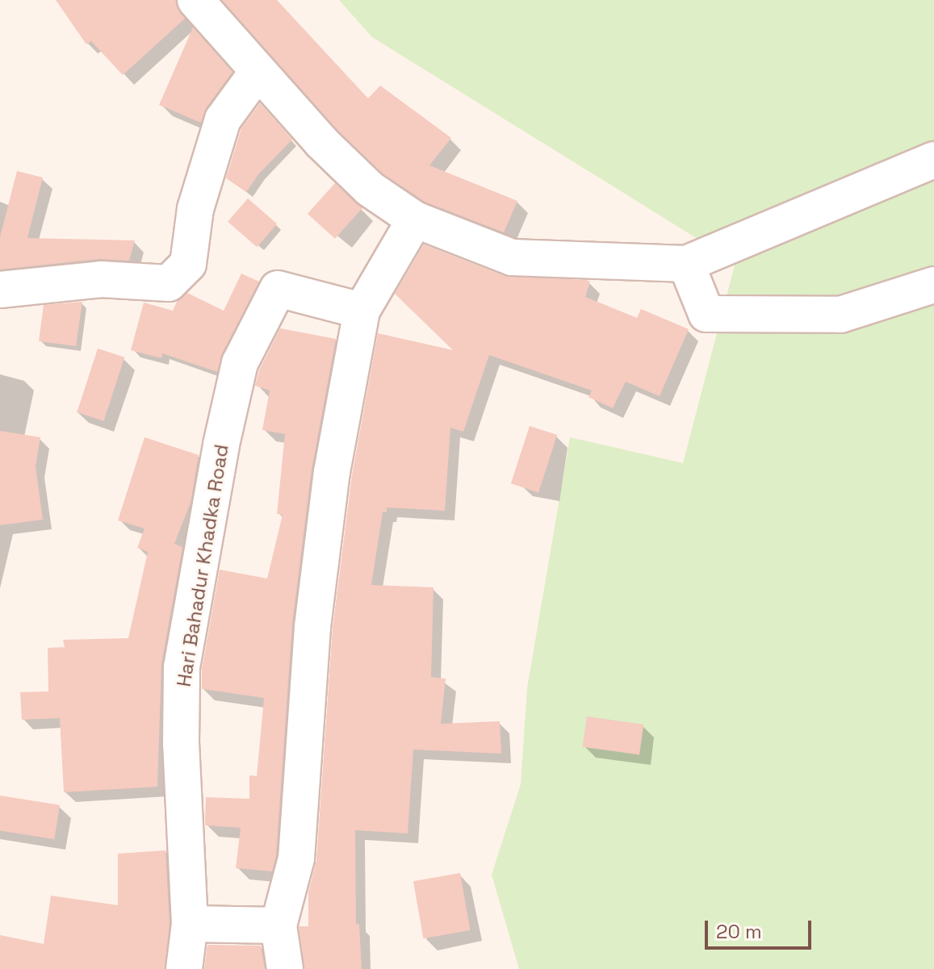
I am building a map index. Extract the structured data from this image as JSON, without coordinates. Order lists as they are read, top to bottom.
{
  "streets": {
    "street": ["Hari Bahadur Khadka Road"]
  },
  "scale_bar": "20 m"
}
